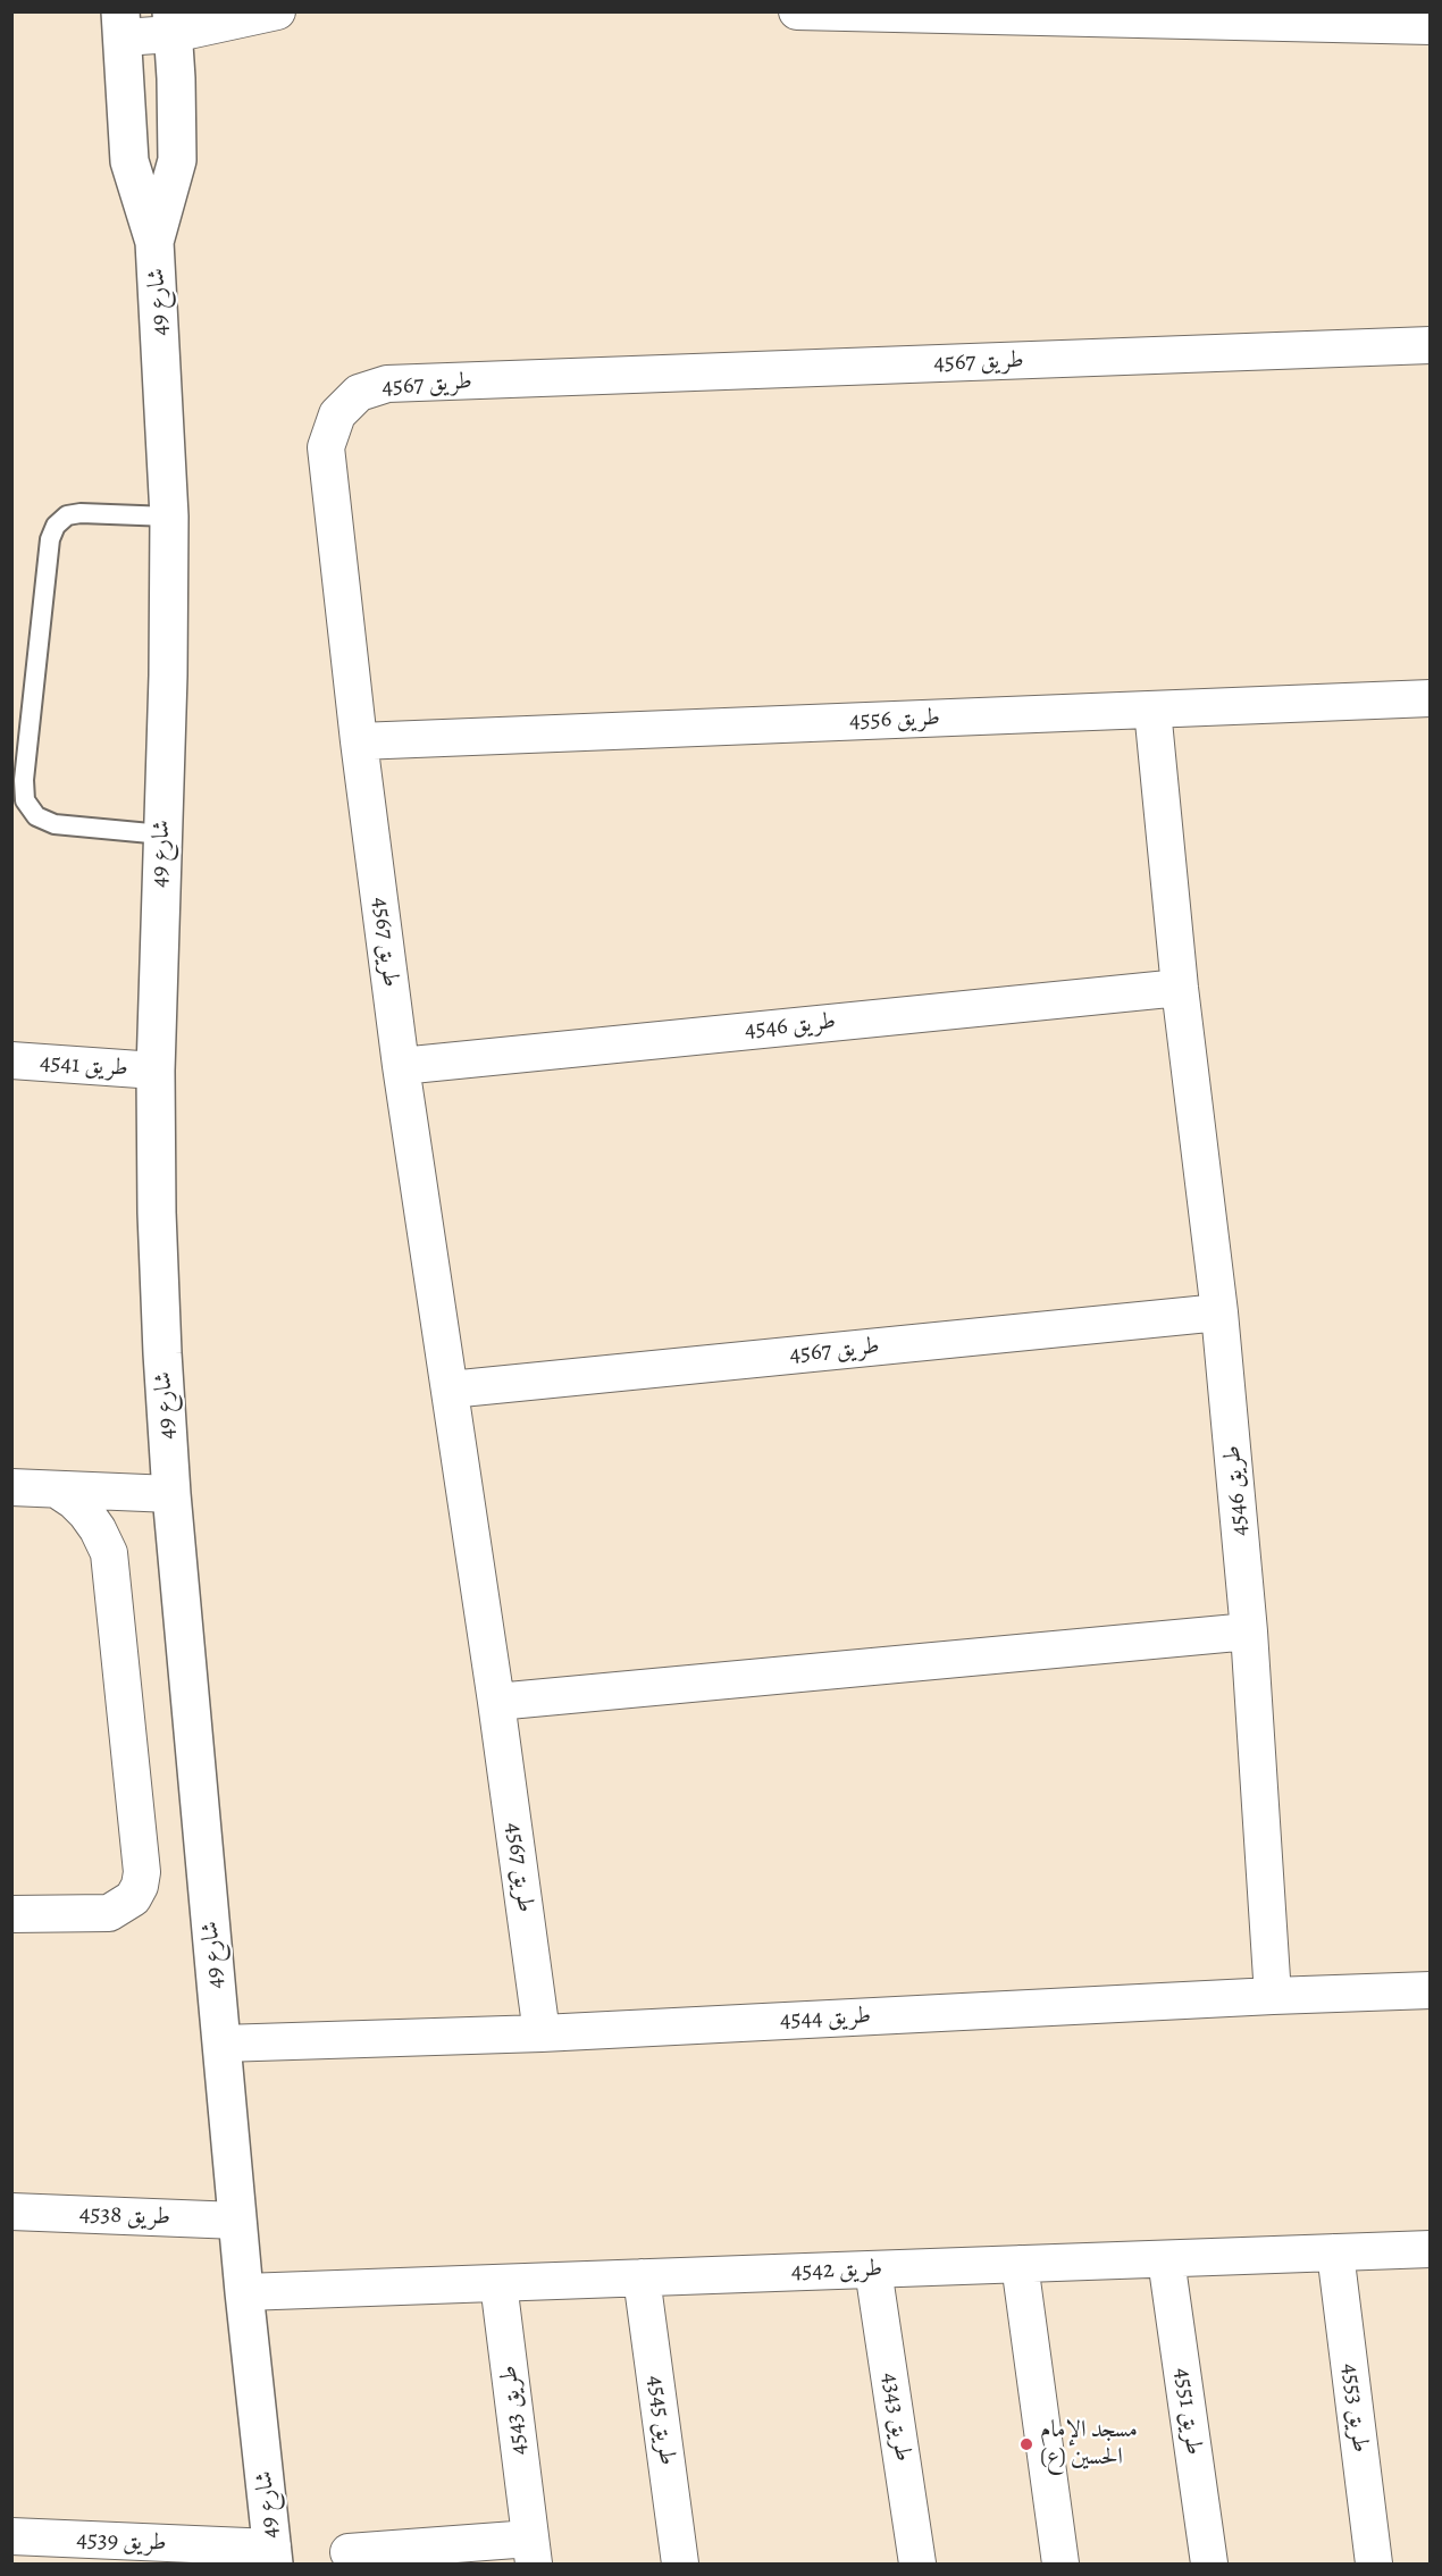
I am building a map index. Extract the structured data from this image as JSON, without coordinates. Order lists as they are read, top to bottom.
{
  "streets": {
    "street": [
      "شارع 49",
      "طريق 4567",
      "طريق 4556",
      "طريق 4546",
      "طريق 4541",
      "طريق 4544",
      "طريق 4538",
      "طريق 4542",
      "طريق 4553",
      "طريق 4543",
      "طريق 4551",
      "طريق 4343",
      "طريق 4545",
      "طريق 4539"
    ]
  },
  "crossings": [
    ["شارع 49", "طريق 4541"],
    ["شارع 49", "طريق 4544"],
    ["شارع 49", "طريق 4538"],
    ["شارع 49", "طريق 4542"],
    ["شارع 49", "طريق 4539"],
    ["طريق 4567", "طريق 4556"],
    ["طريق 4567", "طريق 4546"],
    ["طريق 4567", "طريق 4544"],
    ["طريق 4556", "طريق 4546"],
    ["طريق 4546", "طريق 4544"],
    ["طريق 4542", "طريق 4553"],
    ["طريق 4542", "طريق 4543"],
    ["طريق 4542", "طريق 4551"],
    ["طريق 4542", "طريق 4343"],
    ["طريق 4542", "طريق 4545"]
  ],
  "places": ["مسجد الإمام الحسين (ع)"]
}
